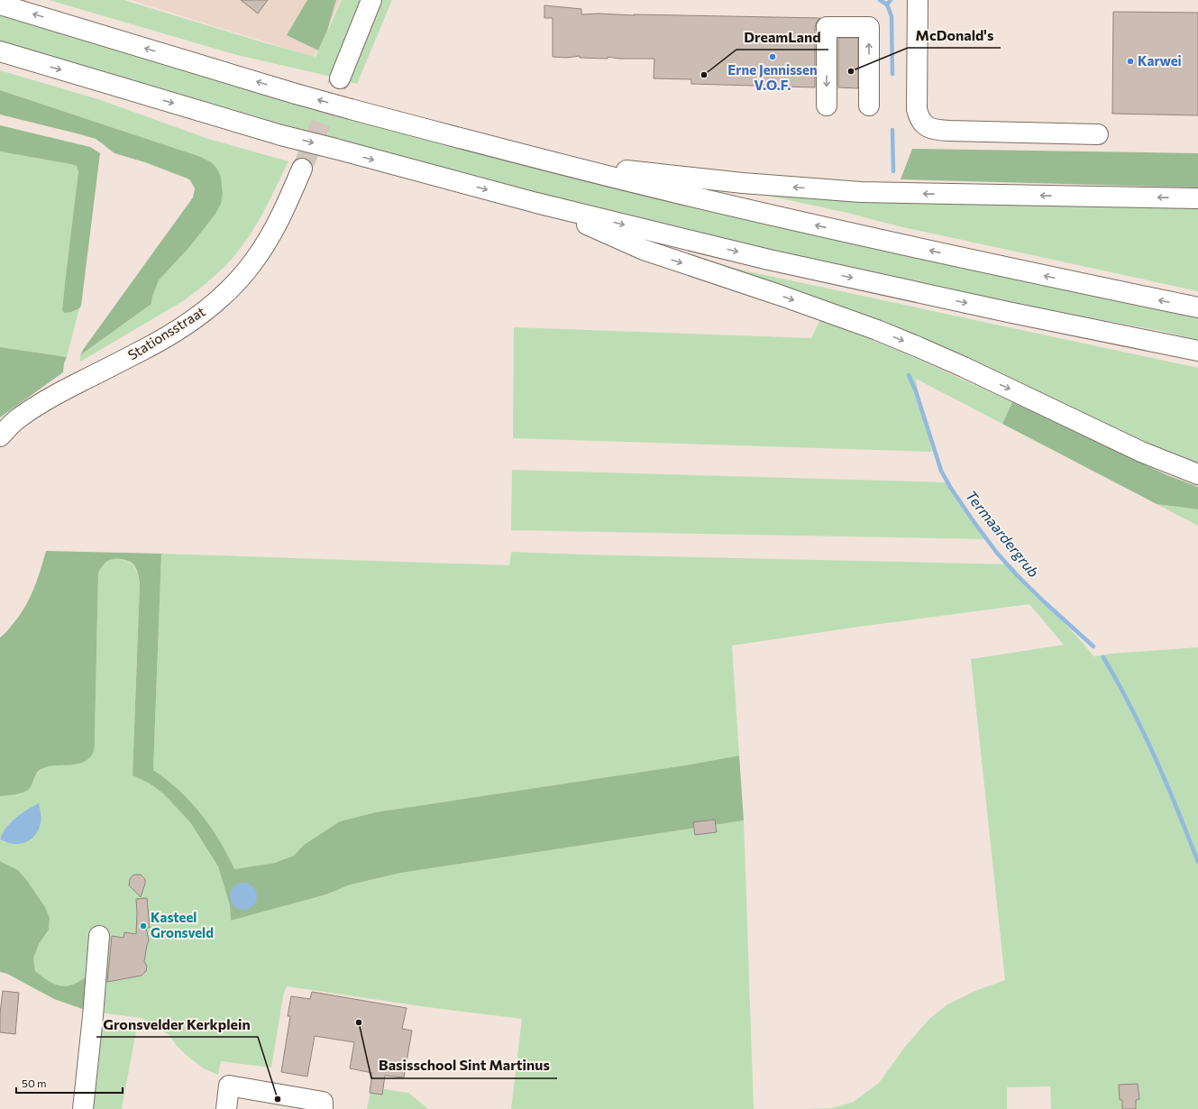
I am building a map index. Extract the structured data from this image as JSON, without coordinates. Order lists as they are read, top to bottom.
{
  "streets": {
    "main road": ["Stationsstraat"]
  },
  "water": ["Termaardergrub"],
  "places": [
    "Erne Jennissen V.O.F.",
    "Karwei",
    "McDonald's",
    "DreamLand",
    "Kasteel Gronsveld",
    "Basisschool Sint Martinus",
    "Gronsvelder Kerkplein"
  ],
  "scale_bar": "50 m"
}
